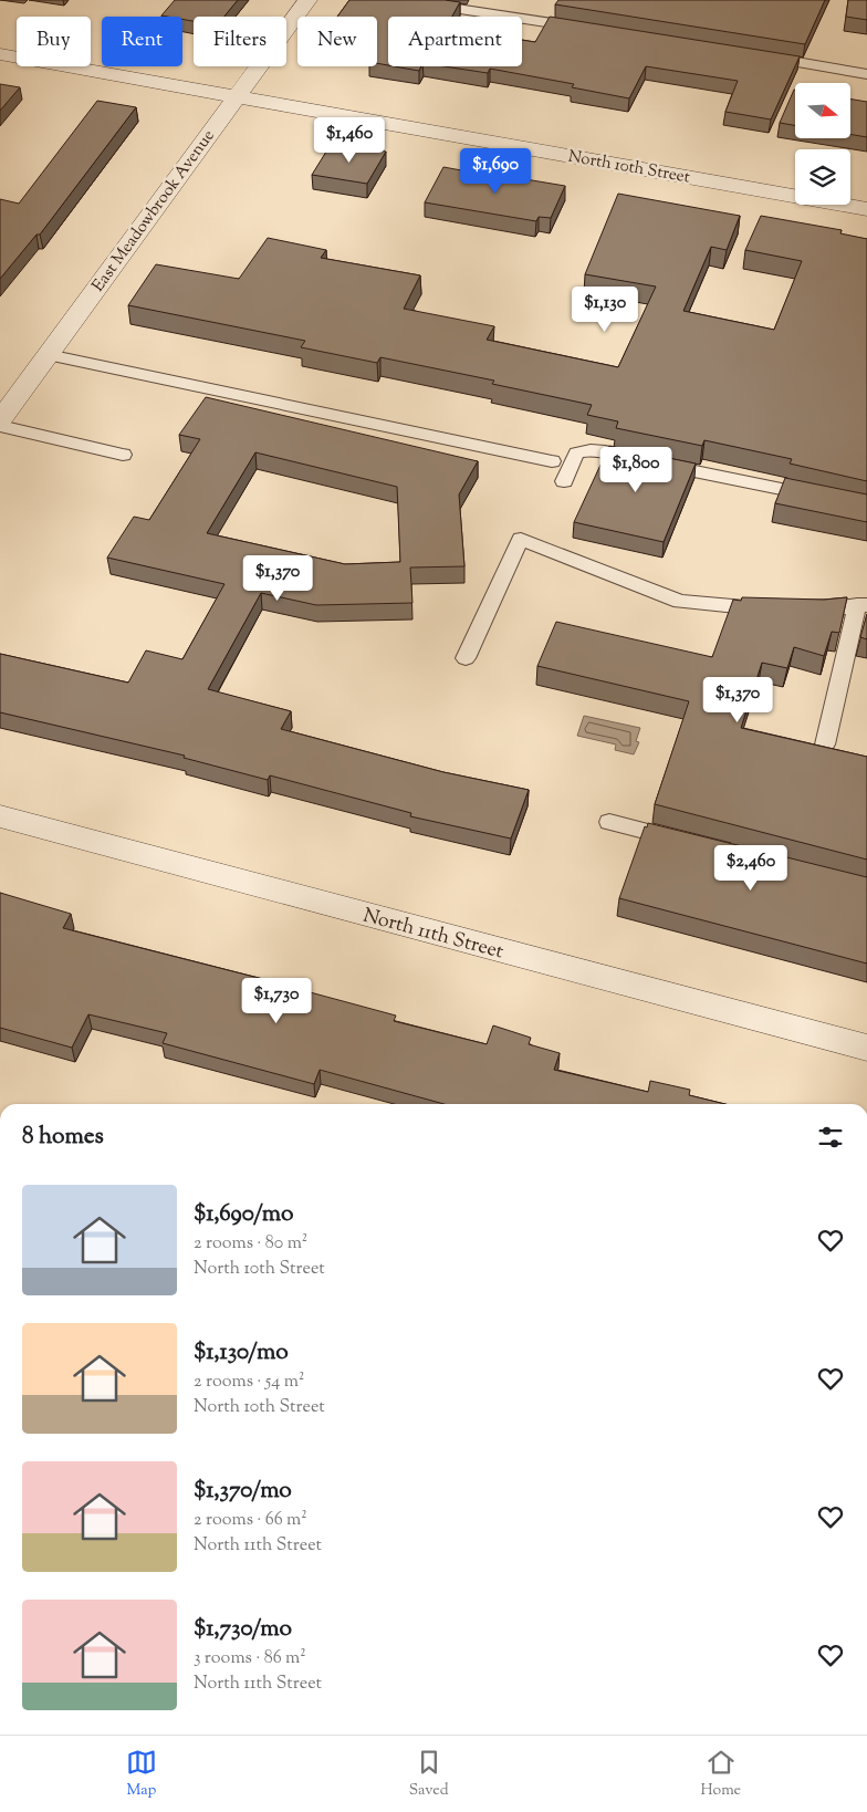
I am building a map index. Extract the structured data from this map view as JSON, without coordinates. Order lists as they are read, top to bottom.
{
  "streets": {
    "street": ["North 10th Street", "East Meadowbrook Avenue", "North 11th Street"]
  },
  "crossings": [
    ["North 10th Street", "East Meadowbrook Avenue"]
  ],
  "north": "right",
  "page": {
    "chip": [
      "Buy",
      "Rent",
      "Filters",
      "New",
      "Apartment"
    ],
    "price": [
      "$1,460",
      "$1,690",
      "$1,130",
      "$1,800",
      "$1,370",
      "$1,370",
      "$2,460",
      "$1,730"
    ],
    "heading": "8 homes",
    "list": [
      {
        "name": "$1,690/mo",
        "note": "2 rooms · 80 m² · North 10th Street"
      },
      {
        "name": "$1,130/mo",
        "note": "2 rooms · 54 m² · North 10th Street"
      },
      {
        "name": "$1,370/mo",
        "note": "2 rooms · 66 m² · North 11th Street"
      },
      {
        "name": "$1,730/mo",
        "note": "3 rooms · 86 m² · North 11th Street"
      }
    ],
    "tabs": ["Map", "Saved", "Home"]
  }
}
